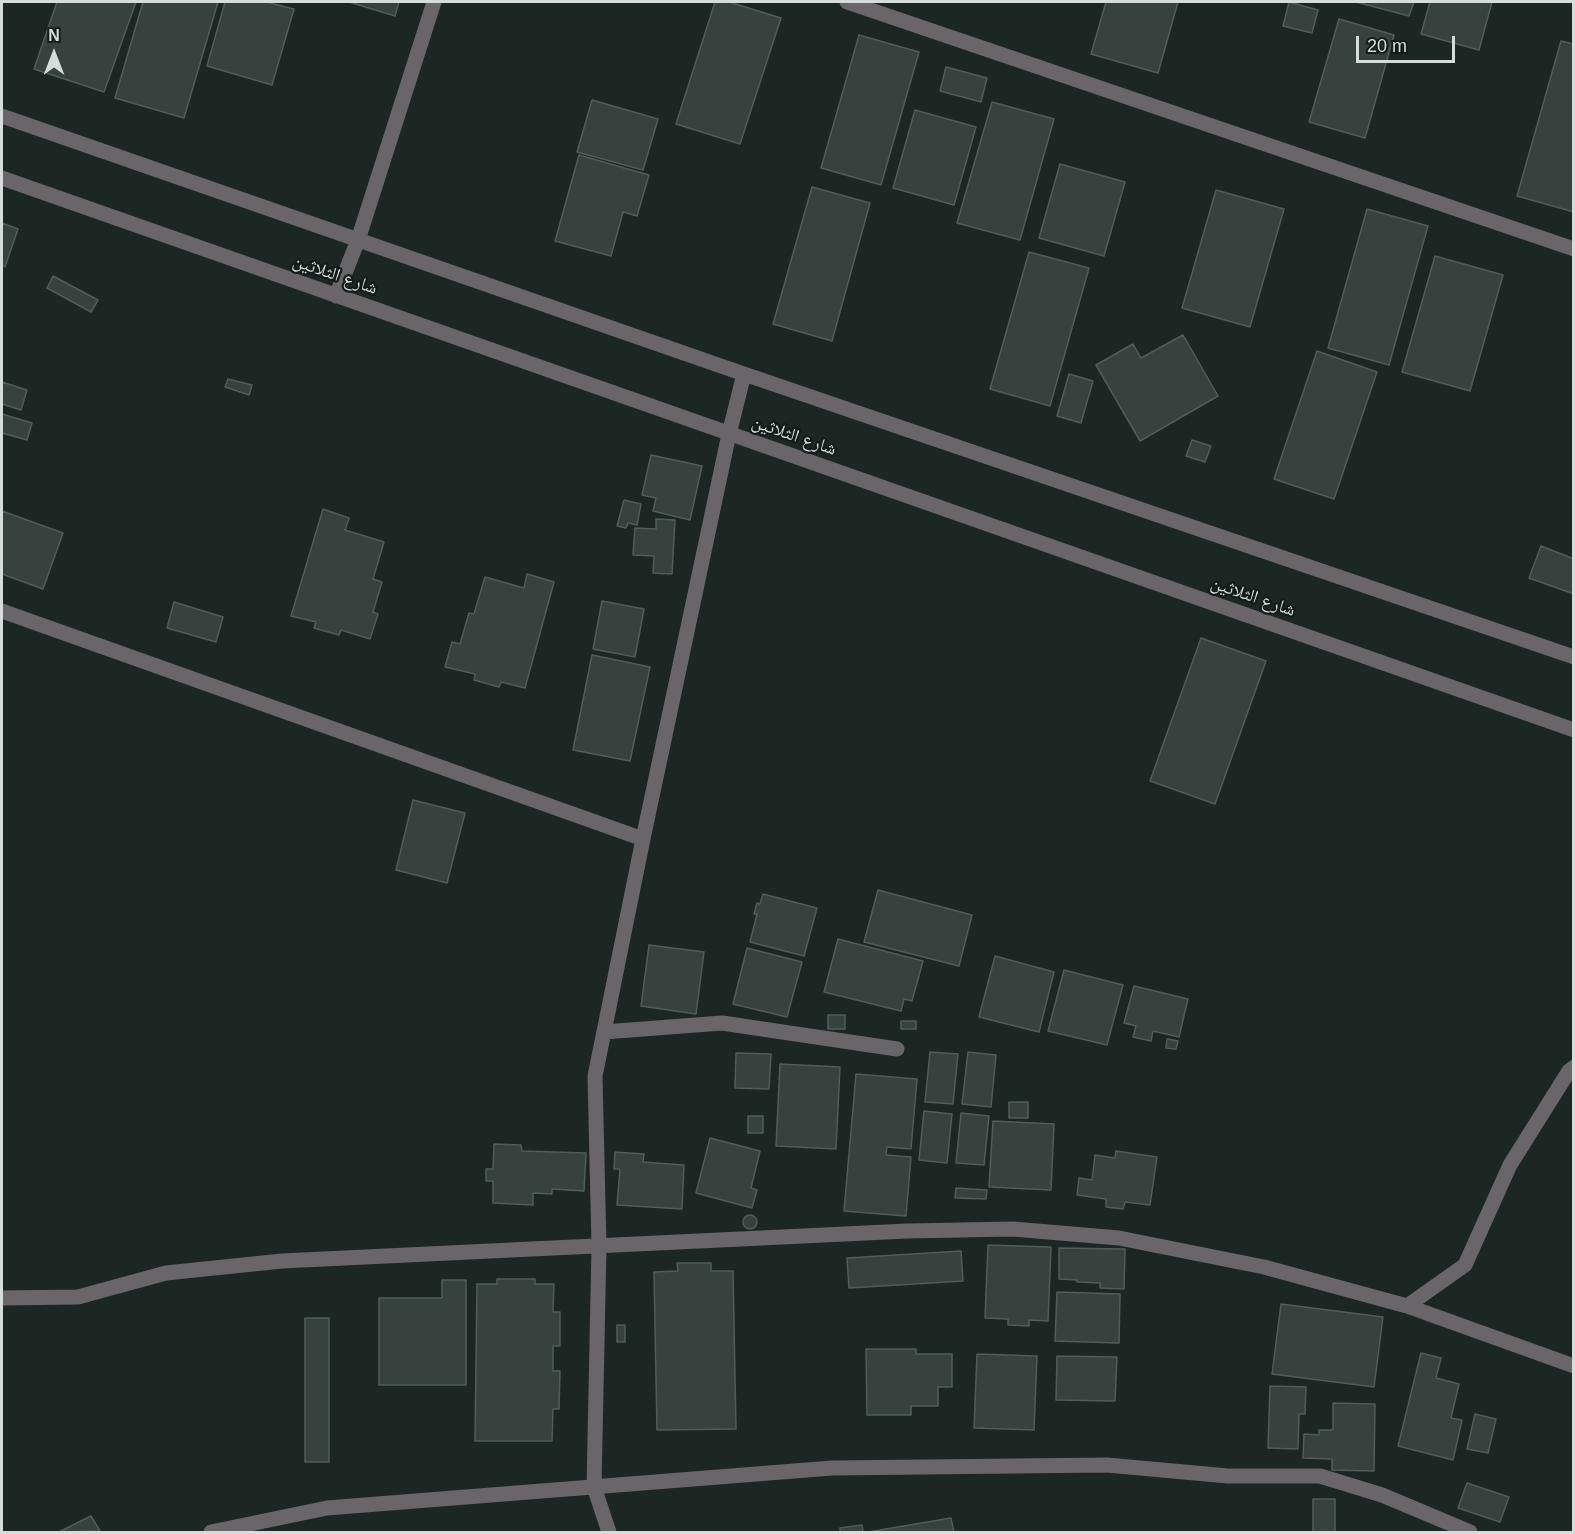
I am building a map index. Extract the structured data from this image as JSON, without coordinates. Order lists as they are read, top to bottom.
{
  "streets": {
    "street": ["شارع الثلاثين"]
  },
  "scale_bar": "20 m",
  "north": "top"
}
